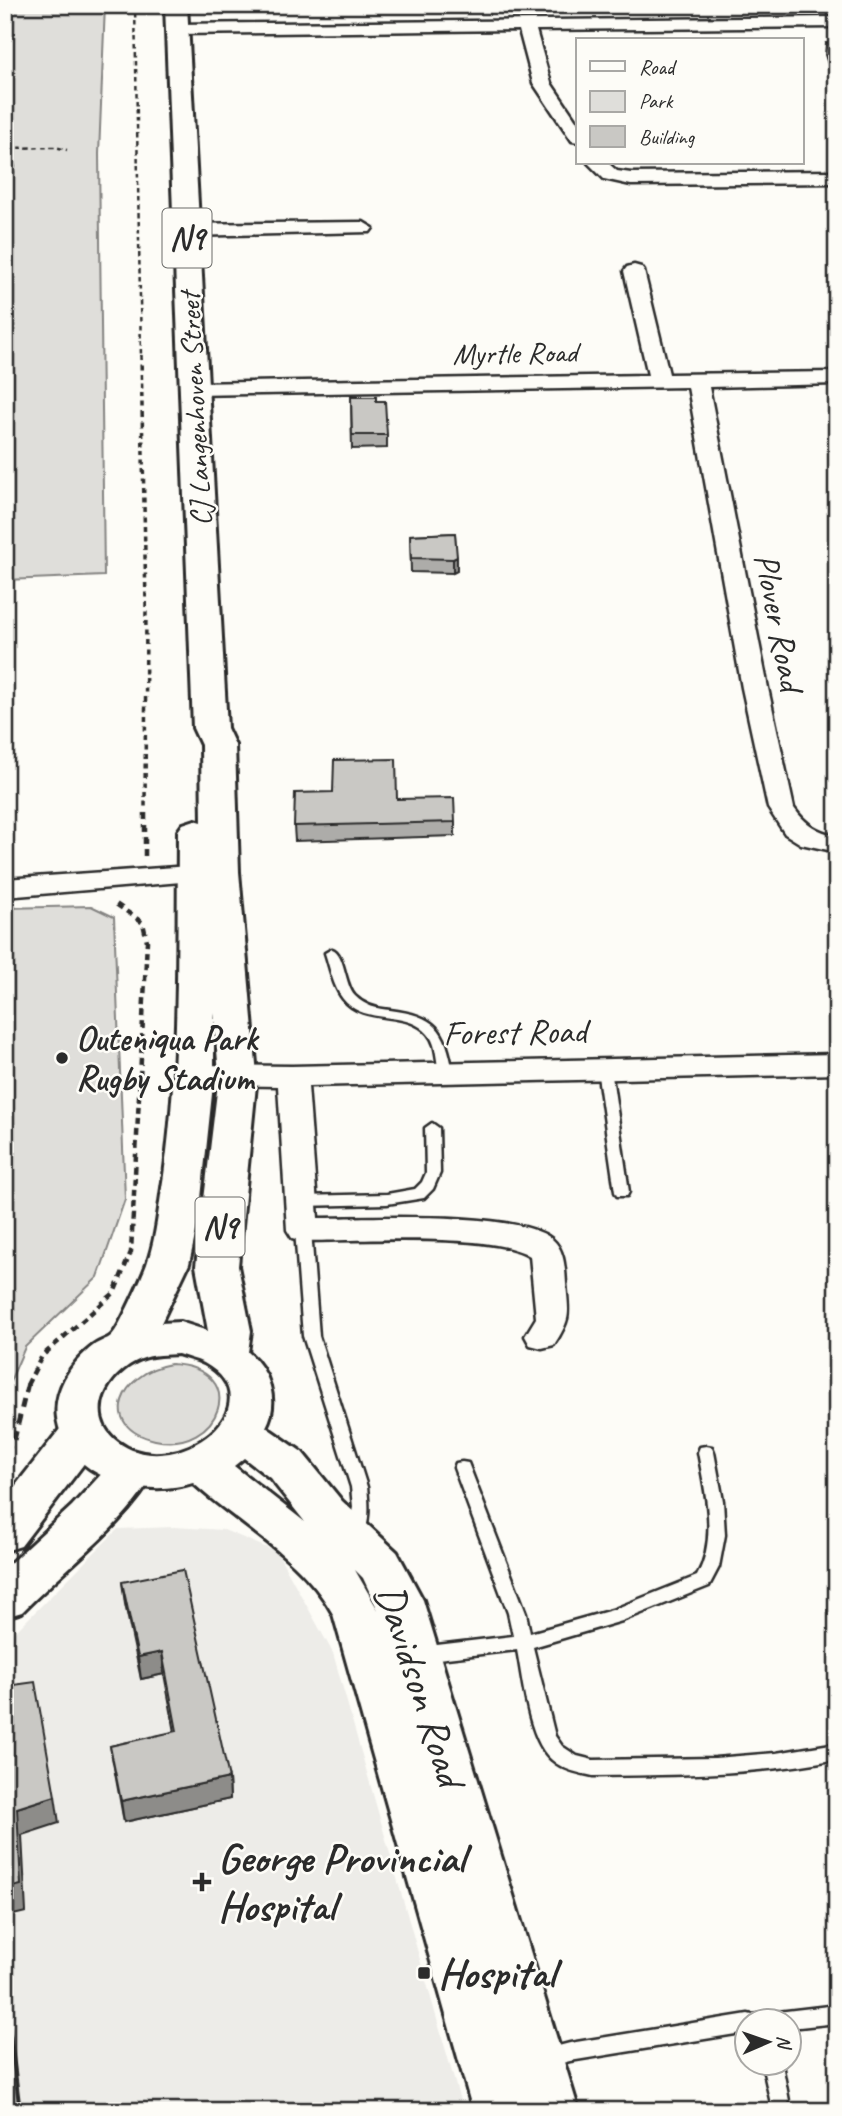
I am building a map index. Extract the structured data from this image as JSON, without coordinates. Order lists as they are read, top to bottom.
{
  "streets": {
    "main road": ["N9", "CJ Langenhoven Street", "Davidson Road"],
    "street": ["Myrtle Road", "Plover Road", "Forest Road"]
  },
  "crossings": [
    ["N9", "CJ Langenhoven Street"],
    ["N9", "Davidson Road"],
    ["Myrtle Road", "CJ Langenhoven Street"],
    ["Myrtle Road", "Plover Road"],
    ["CJ Langenhoven Street", "Forest Road"],
    ["CJ Langenhoven Street", "Davidson Road"]
  ],
  "places": {
    "other": ["Outeniqua Park Rugby Stadium"],
    "health": ["George Provincial Hospital"],
    "transit": ["Hospital"]
  },
  "legend": ["Road", "Park", "Building"],
  "north": "right"
}
